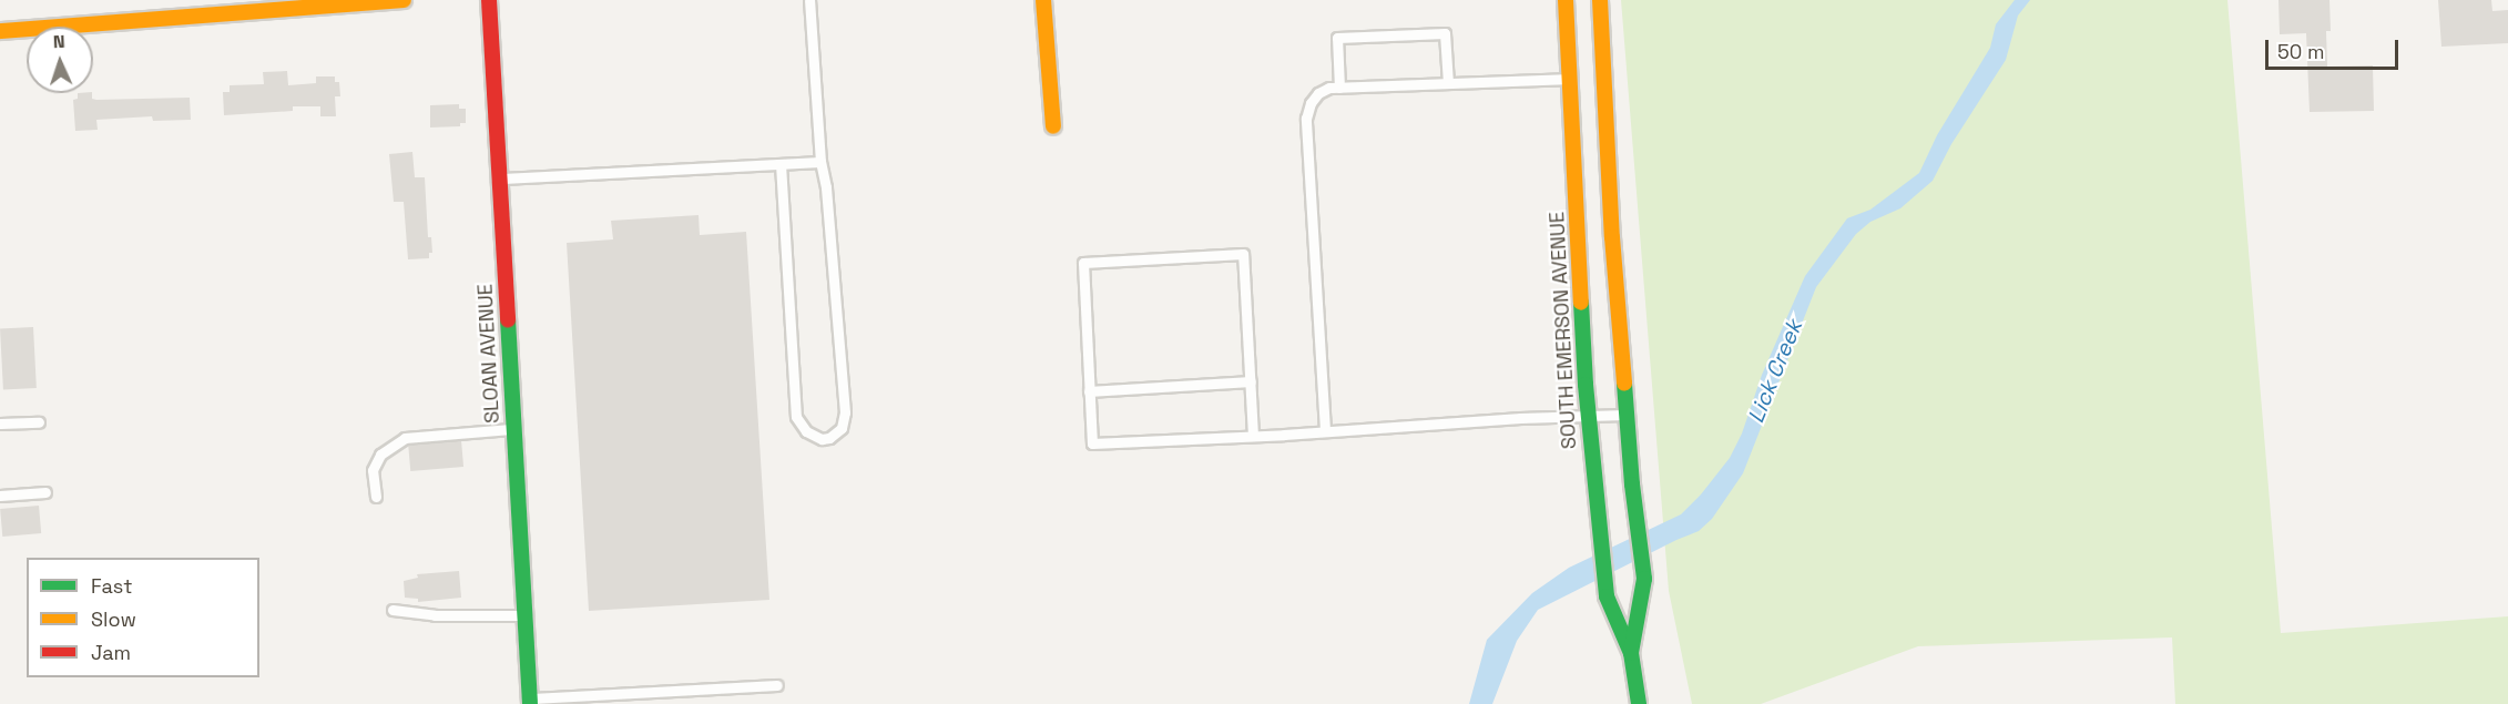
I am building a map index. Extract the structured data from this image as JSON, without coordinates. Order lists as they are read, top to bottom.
{
  "streets": {
    "main road": ["SOUTH EMERSON AVENUE", "SLOAN AVENUE"]
  },
  "water": ["Lick Creek"],
  "legend": ["Fast", "Slow", "Jam"],
  "scale_bar": "50 m",
  "north": "top"
}
